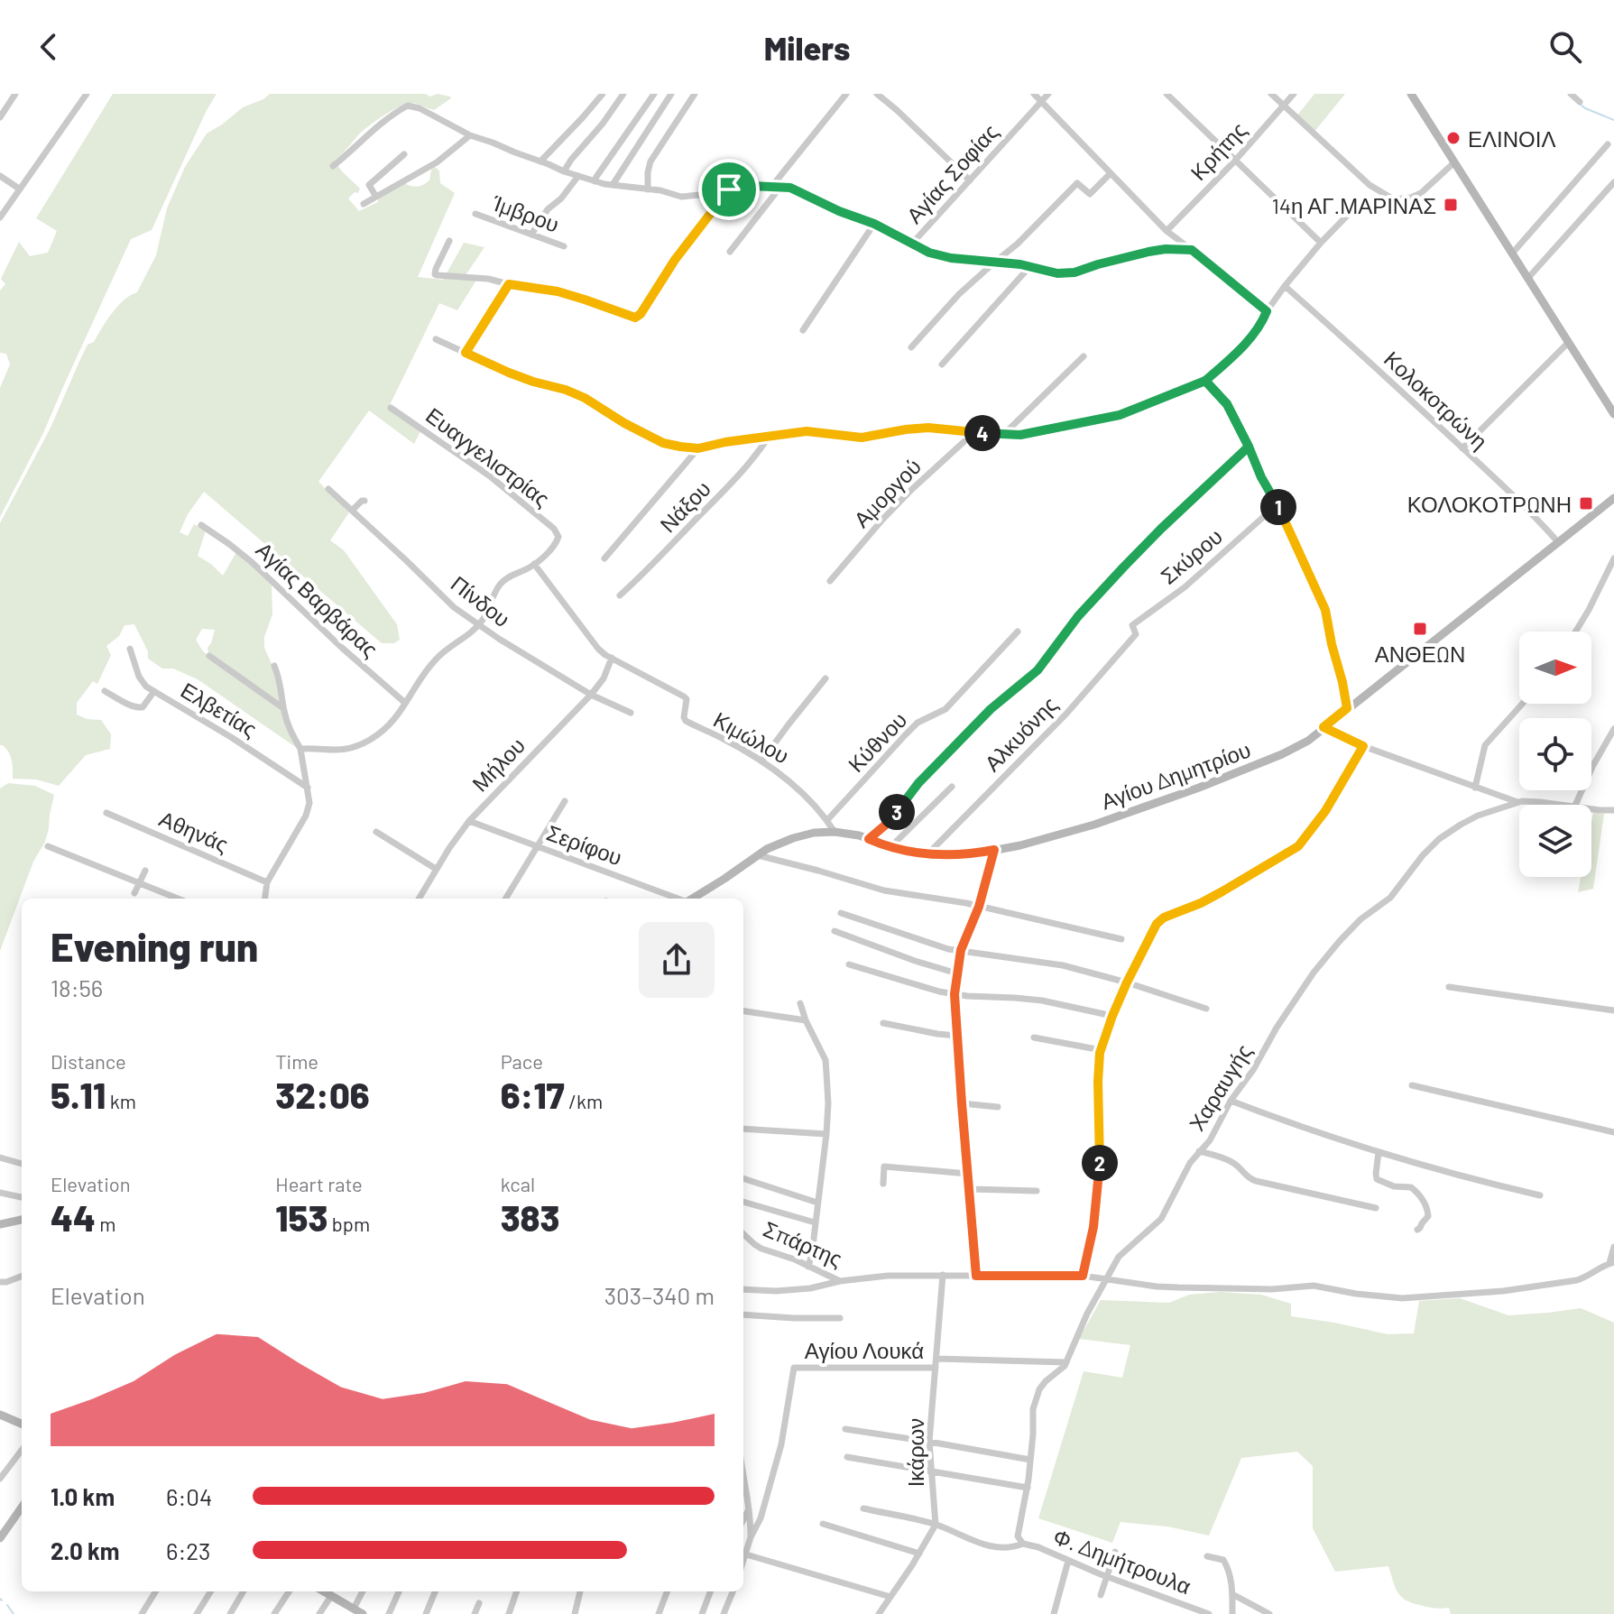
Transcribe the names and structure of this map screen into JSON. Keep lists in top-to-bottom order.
{
  "streets": {
    "street": [
      "Κρήτης",
      "Αγίας Σοφίας",
      "Ίμβρου",
      "Κολοκοτρώνη",
      "Ευαγγελιστρίας",
      "Αμοργού",
      "Νάξου",
      "Σκύρου",
      "Αγίας Βαρβάρας",
      "Πίνδου",
      "Ελβετίας",
      "Αλκυόνης",
      "Κιμώλου",
      "Κύθνου",
      "Μήλου",
      "Αγίου Δημητρίου",
      "Αθηνάς",
      "Σερίφου",
      "Χαραυγής",
      "Σπάρτης",
      "Αγίου Λουκά",
      "Ικάρων",
      "Φ. Δημήτρουλα"
    ]
  },
  "crossings": [
    ["Κολοκοτρώνη", "Αγίου Δημητρίου"],
    ["Ευαγγελιστρίας", "Αγίας Βαρβάρας"],
    ["Ευαγγελιστρίας", "Πίνδου"],
    ["Ευαγγελιστρίας", "Κιμώλου"],
    ["Σκύρου", "Αλκυόνης"],
    ["Πίνδου", "Μήλου"],
    ["Αλκυόνης", "Αγίου Δημητρίου"],
    ["Κιμώλου", "Κύθνου"],
    ["Κιμώλου", "Μήλου"],
    ["Κιμώλου", "Αγίου Δημητρίου"],
    ["Μήλου", "Σερίφου"],
    ["Χαραυγής", "Σπάρτης"],
    ["Χαραυγής", "Φ. Δημήτρουλα"],
    ["Σπάρτης", "Ικάρων"],
    ["Αγίου Λουκά", "Ικάρων"]
  ],
  "places": {
    "other": ["ΕΛΙΝΟΙΛ"],
    "transit": ["14η ΑΓ.ΜΑΡΙΝΑΣ", "ΚΟΛΟΚΟΤΡΩΝΗ", "ΑΝΘΕΩΝ"]
  },
  "north": "right",
  "page": {
    "header": "Milers",
    "pins": [
      "4",
      "1",
      "3",
      "2"
    ],
    "heading": ["Evening run", "18:56"],
    "stats": [
      ["Distance", "5.11 km"],
      ["Time", "32:06"],
      ["Pace", "6:17 /km"],
      ["Elevation", "44 m"],
      ["Heart rate", "153 bpm"],
      ["kcal", "383"]
    ],
    "chart": ["Elevation", "303–340 m"],
    "list": [
      {
        "name": "1.0 km",
        "note": "6:04"
      },
      {
        "name": "2.0 km",
        "note": "6:23"
      }
    ]
  }
}
